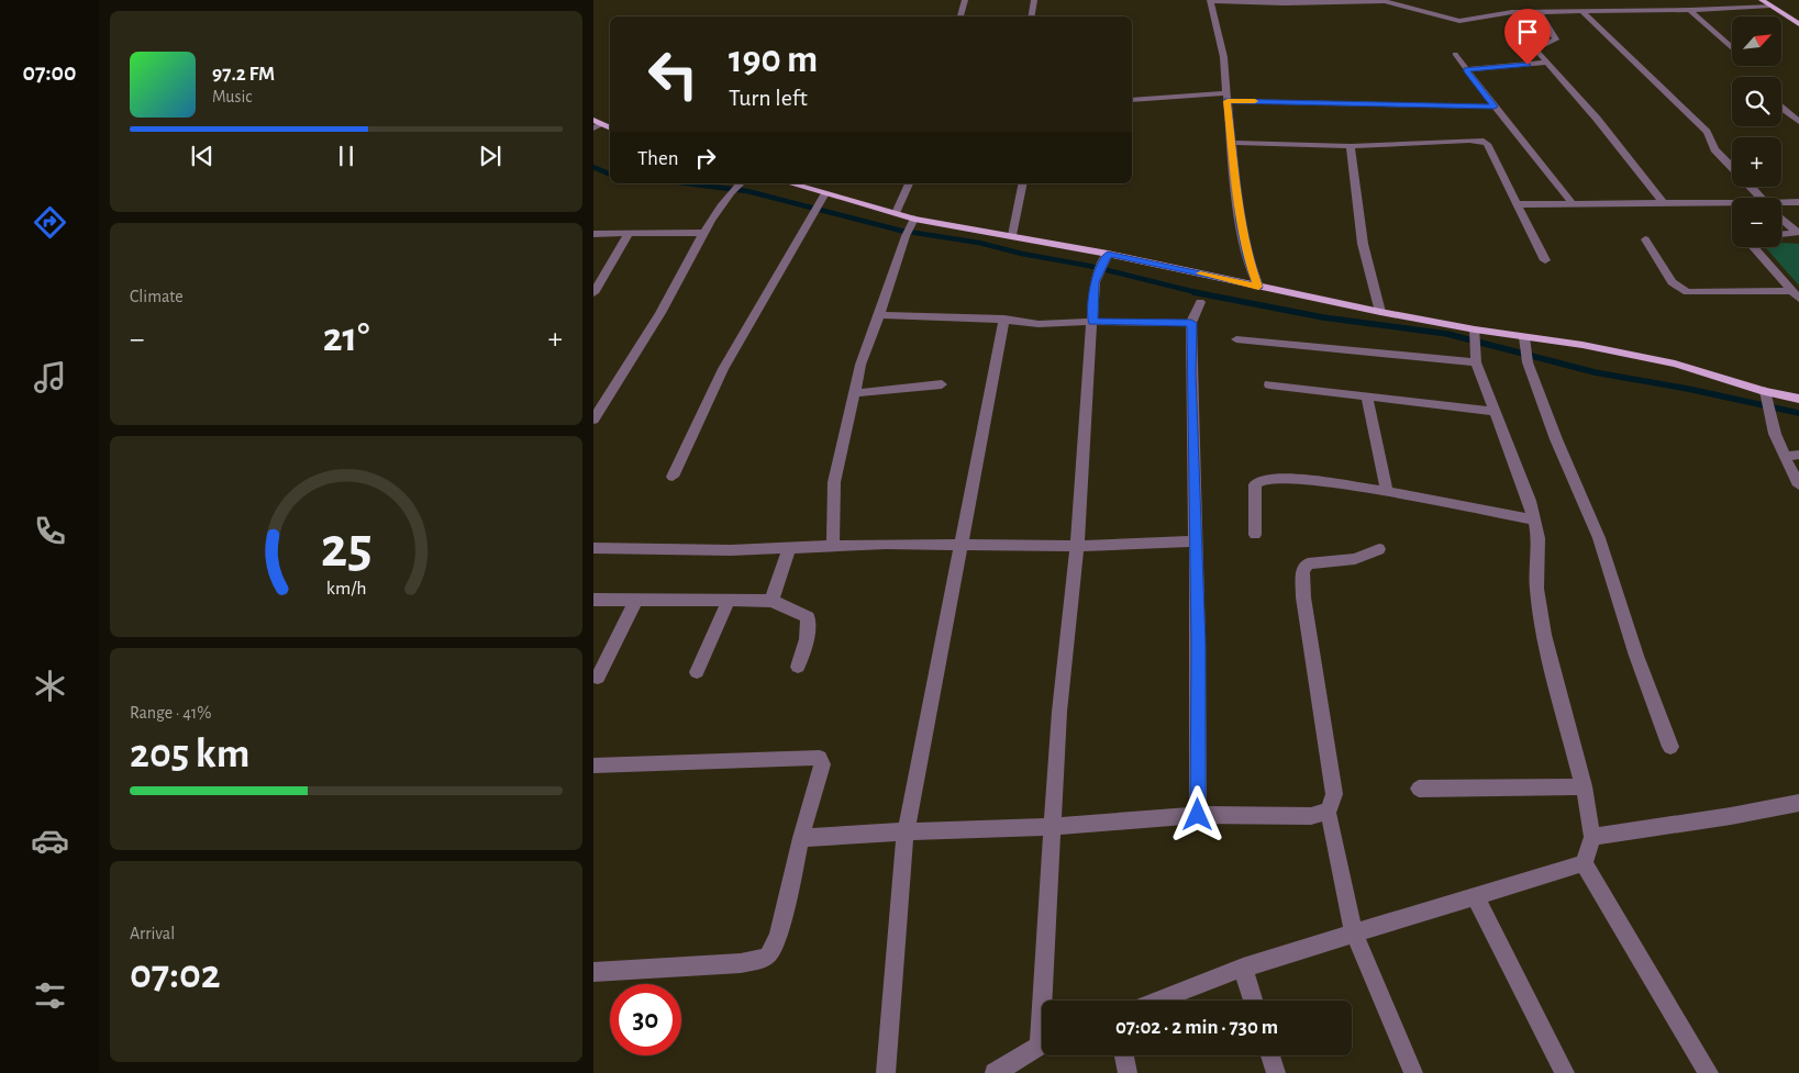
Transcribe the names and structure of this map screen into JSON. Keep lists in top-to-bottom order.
{
  "north": "top right",
  "page": {
    "tabs": "07:00",
    "map_buttons": ["+", "−"],
    "turn": ["190 m", "Turn left"],
    "song": ["97.2 FM", "Music"],
    "then": "Then",
    "tile": [
      "Climate",
      ["Range · 41%", "205 km"],
      ["Arrival", "07:02"]
    ],
    "heat": ["−", "21°", "+"],
    "limit": "30",
    "trip": "07:02 · 2 min · 730 m",
    "gauge": ["25", "km/h"]
  }
}
